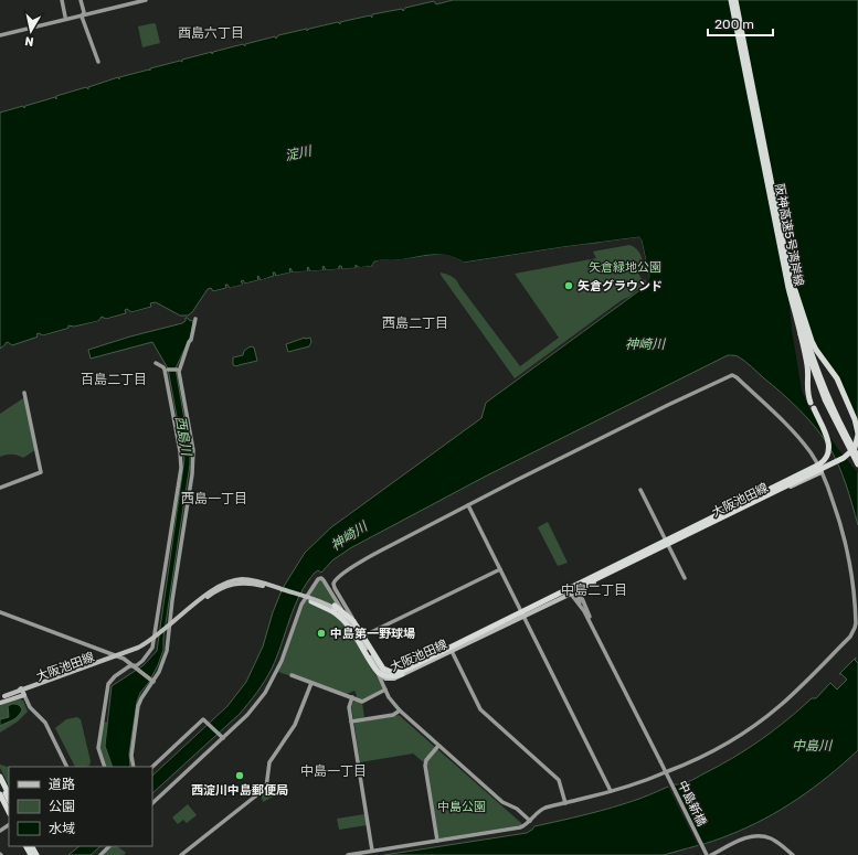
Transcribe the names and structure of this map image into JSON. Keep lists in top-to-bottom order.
{
  "streets": {
    "highway": ["阪神高速5号湾岸線"],
    "main road": ["大阪池田線"],
    "street": ["中島新橋"]
  },
  "districts": [
    "酉島六丁目",
    "西島二丁目",
    "百島二丁目",
    "西島一丁目",
    "中島二丁目",
    "中島一丁目"
  ],
  "water": [
    "淀川",
    "神崎川",
    "西島川",
    "中島川"
  ],
  "parks": ["矢倉緑地公園", "中島公園"],
  "places": ["矢倉グラウンド", "中島第一野球場", "西淀川中島郵便局"],
  "legend": ["道路", "公園", "水域"],
  "scale_bar": "200 m",
  "north": "bottom"
}
